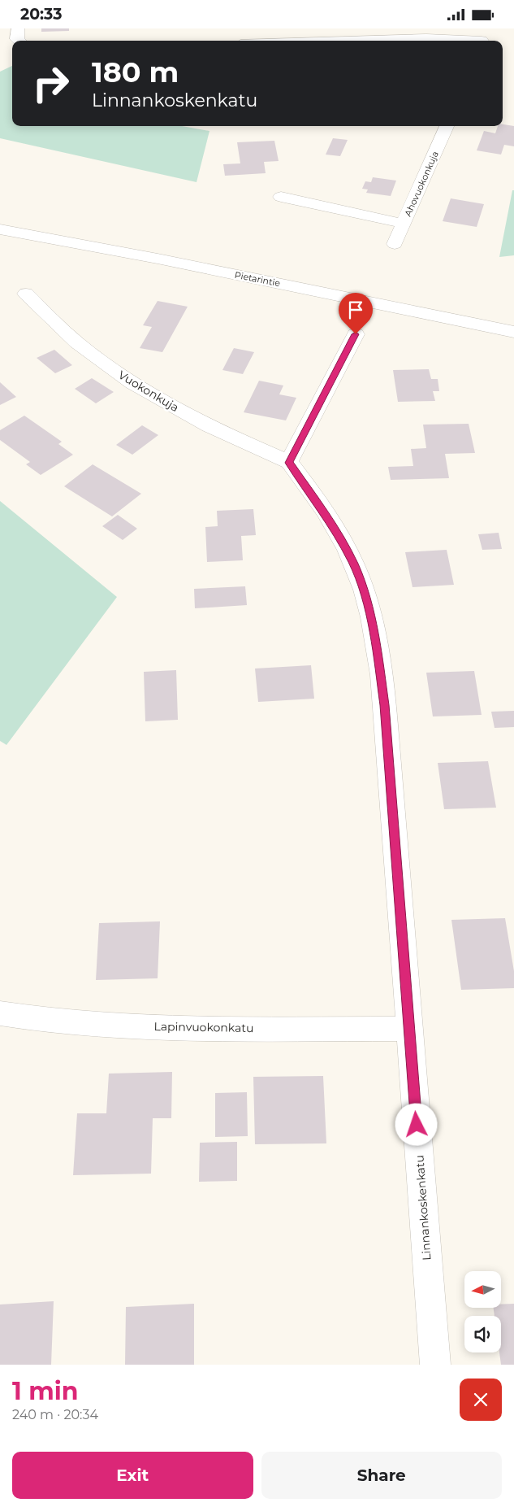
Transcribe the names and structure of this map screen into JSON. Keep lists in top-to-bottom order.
{
  "streets": {
    "street": [
      "Ahovuokonkuja",
      "Pietarintie",
      "Vuokonkuja",
      "Lapinvuokonkatu",
      "Linnankoskenkatu"
    ]
  },
  "crossings": [
    ["Vuokonkuja", "Linnankoskenkatu"],
    ["Lapinvuokonkatu", "Linnankoskenkatu"]
  ],
  "north": "left",
  "page": {
    "status": "20:33",
    "turn": ["180 m", "Linnankoskenkatu"],
    "heading": ["1 min", "240 m · 20:34"],
    "buttons": ["Exit", "Share"]
  }
}
